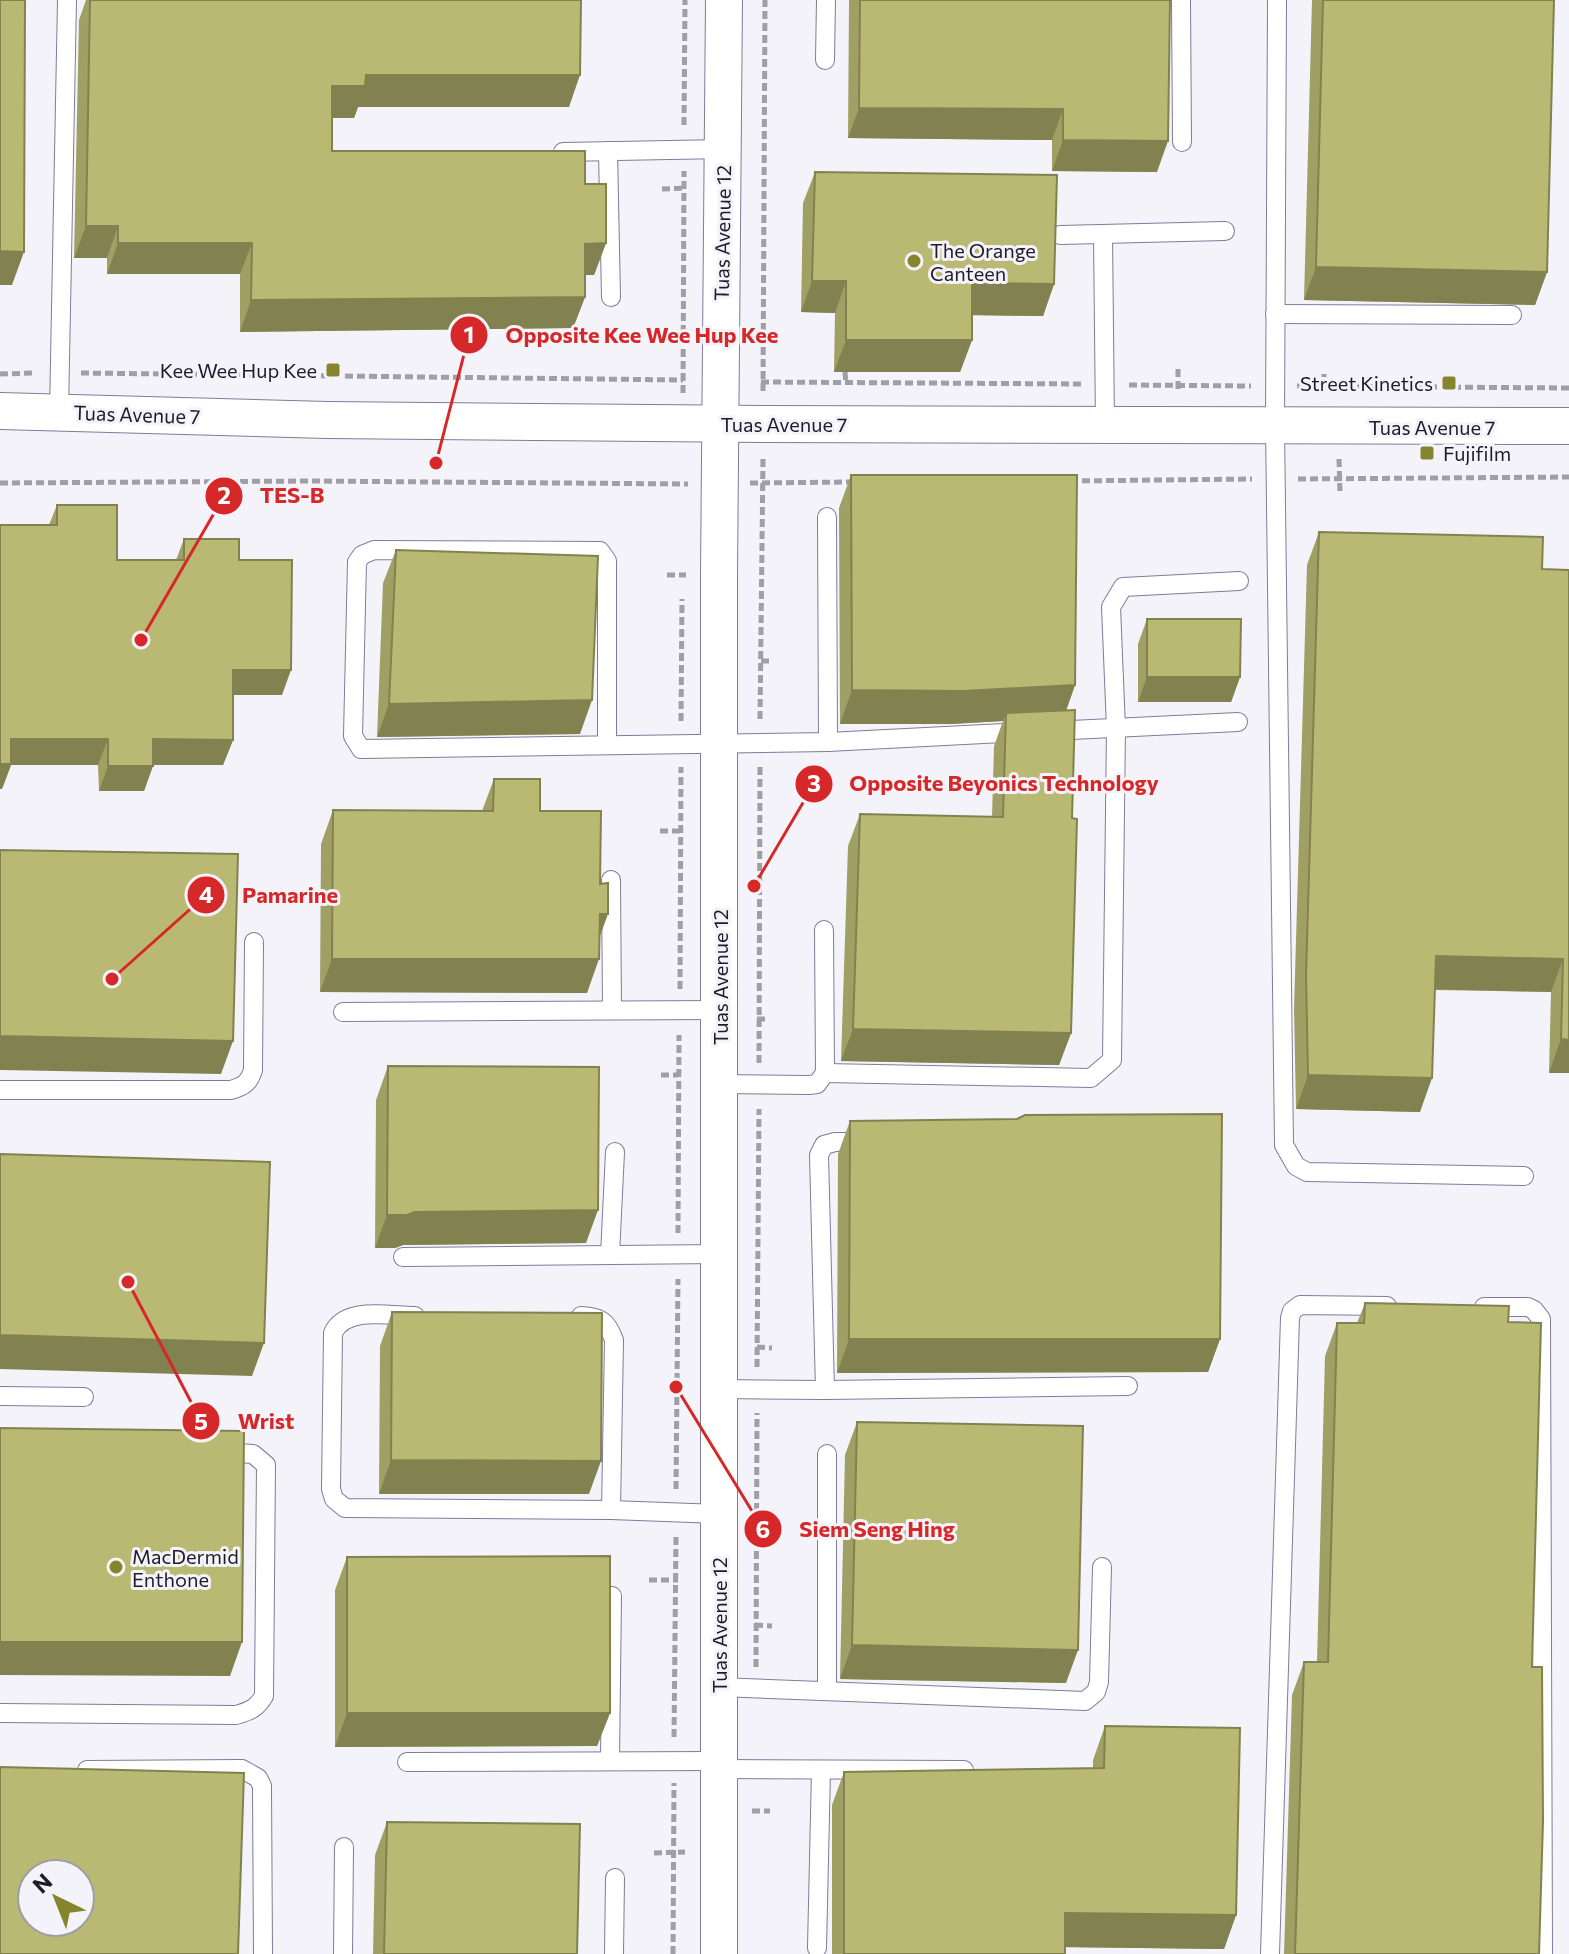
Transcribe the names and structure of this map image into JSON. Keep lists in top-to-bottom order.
{
  "streets": {
    "street": ["Tuas Avenue 12", "Tuas Avenue 7"]
  },
  "crossings": [
    ["Tuas Avenue 12", "Tuas Avenue 7"]
  ],
  "places": {
    "other": [
      "The Orange Canteen",
      "Opposite Kee Wee Hup Kee",
      "TES-B",
      "Opposite Beyonics Technology",
      "Pamarine",
      "Wrist",
      "Siem Seng Hing",
      "MacDermid Enthone"
    ],
    "transit": ["Kee Wee Hup Kee", "Street Kinetics", "Fujifilm"]
  },
  "north": "top left"
}
